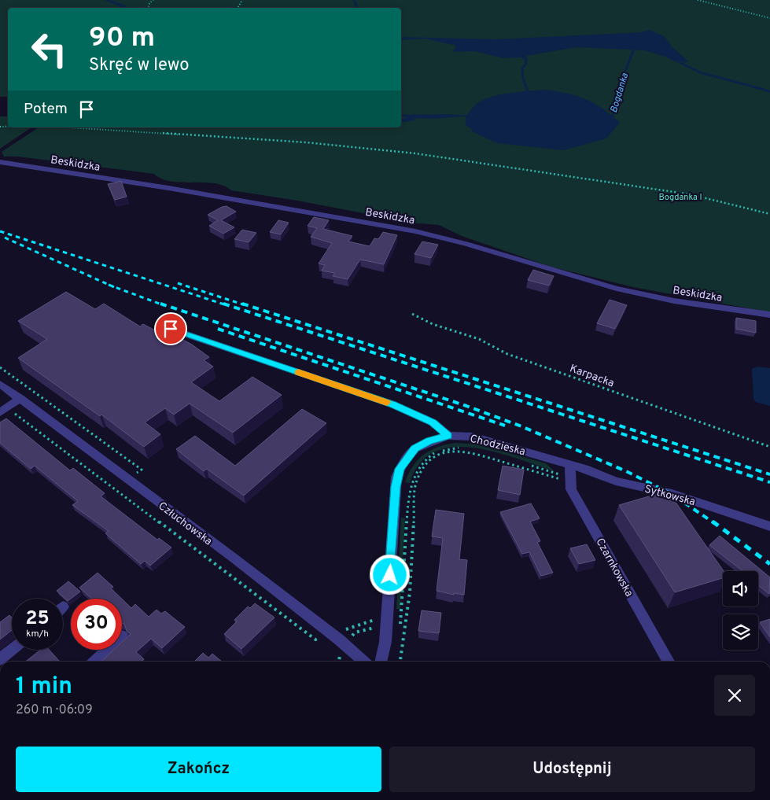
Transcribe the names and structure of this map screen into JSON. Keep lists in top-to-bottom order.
{
  "streets": {
    "street": [
      "Beskidzka",
      "Chodzieska",
      "Sytkowska",
      "Człuchowska",
      "Czarnkowska"
    ],
    "path": ["Karpacka"]
  },
  "crossings": [
    ["Chodzieska", "Sytkowska"],
    ["Chodzieska", "Czarnkowska"],
    ["Sytkowska", "Czarnkowska"]
  ],
  "water": ["Bogdanka"],
  "parks": ["Bogdanka I"],
  "page": {
    "turn": ["90 m", "Skręć w lewo"],
    "then": "Potem",
    "speed": "25 km/h",
    "limit": "30",
    "heading": ["1 min", "260 m · 06:09"],
    "buttons": ["Zakończ", "Udostępnij"]
  }
}
